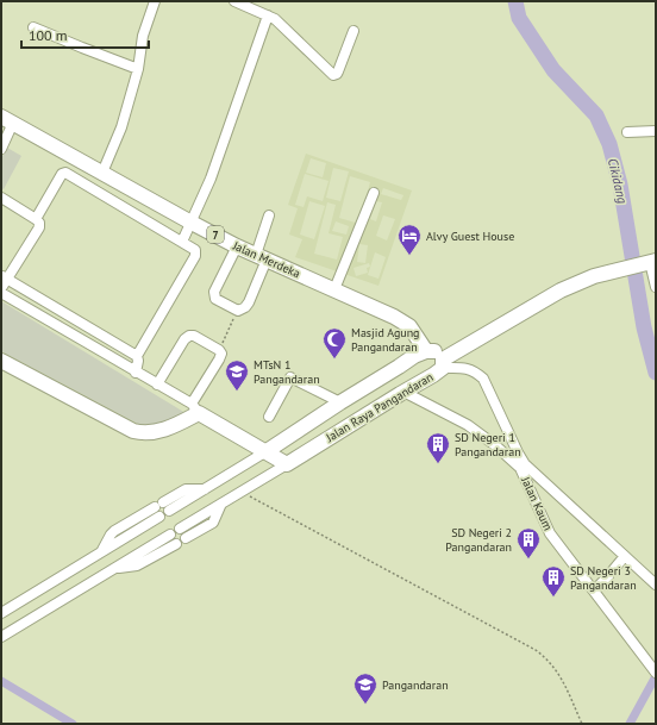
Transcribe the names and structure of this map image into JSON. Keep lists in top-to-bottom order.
{
  "streets": {
    "highway": ["7", "Jalan Merdeka", "Jalan Raya Pangandaran"],
    "street": ["Jalan Kaum"]
  },
  "crossings": [
    ["7", "Jalan Merdeka"],
    ["7", "Jalan Raya Pangandaran"],
    ["7", "Jalan Kaum"],
    ["Jalan Merdeka", "Jalan Raya Pangandaran"],
    ["Jalan Raya Pangandaran", "Jalan Kaum"]
  ],
  "water": ["Cikidang"],
  "places": {
    "hotel": ["Alvy Guest House"],
    "mosque": ["Masjid Agung Pangandaran"],
    "school or university": ["MTsN 1 Pangandaran", "Pangandaran"],
    "building": ["SD Negeri 1 Pangandaran", "SD Negeri 2 Pangandaran", "SD Negeri 3 Pangandaran"]
  },
  "scale_bar": "100 m"
}
